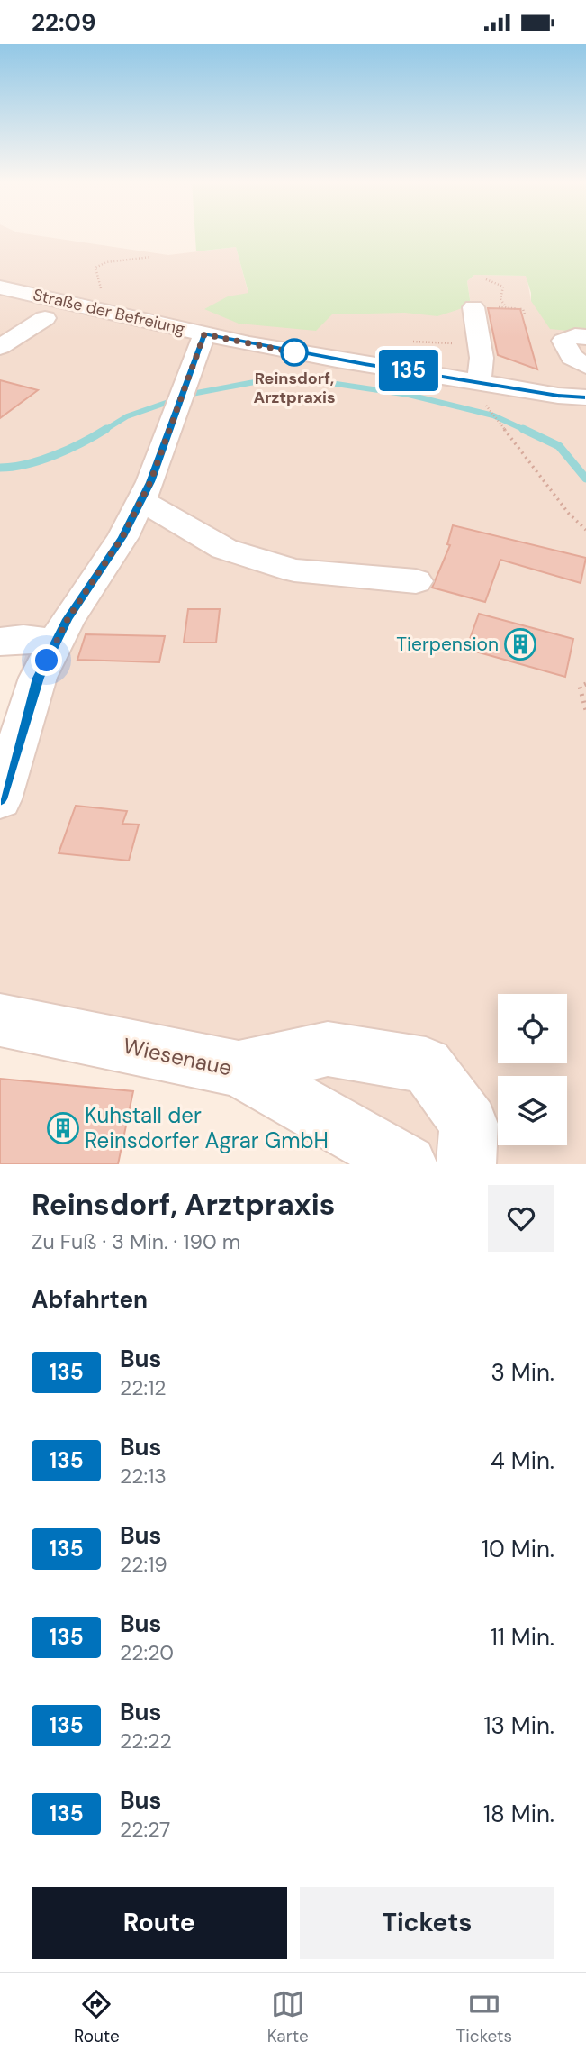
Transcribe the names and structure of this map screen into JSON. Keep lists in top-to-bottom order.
{
  "streets": {
    "street": ["Straße der Befreiung", "Wiesenaue"]
  },
  "places": {
    "other": ["Reinsdorf, Arztpraxis"],
    "building": ["Tierpension", "Kuhstall der Reinsdorfer Agrar GmbH"]
  },
  "lines": ["bus line 135"],
  "page": {
    "status": "22:09",
    "on_map": "135",
    "heading": [
      ["Reinsdorf, Arztpraxis", "Zu Fuß · 3 Min. · 190 m"],
      "Abfahrten"
    ],
    "list": [
      {
        "mark": "135",
        "name": "Bus",
        "note": "22:12",
        "value": "3 Min."
      },
      {
        "mark": "135",
        "name": "Bus",
        "note": "22:13",
        "value": "4 Min."
      },
      {
        "mark": "135",
        "name": "Bus",
        "note": "22:19",
        "value": "10 Min."
      },
      {
        "mark": "135",
        "name": "Bus",
        "note": "22:20",
        "value": "11 Min."
      },
      {
        "mark": "135",
        "name": "Bus",
        "note": "22:22",
        "value": "13 Min."
      },
      {
        "mark": "135",
        "name": "Bus",
        "note": "22:27",
        "value": "18 Min."
      }
    ],
    "buttons": ["Route", "Tickets"],
    "tabs": ["Route", "Karte", "Tickets"]
  }
}
